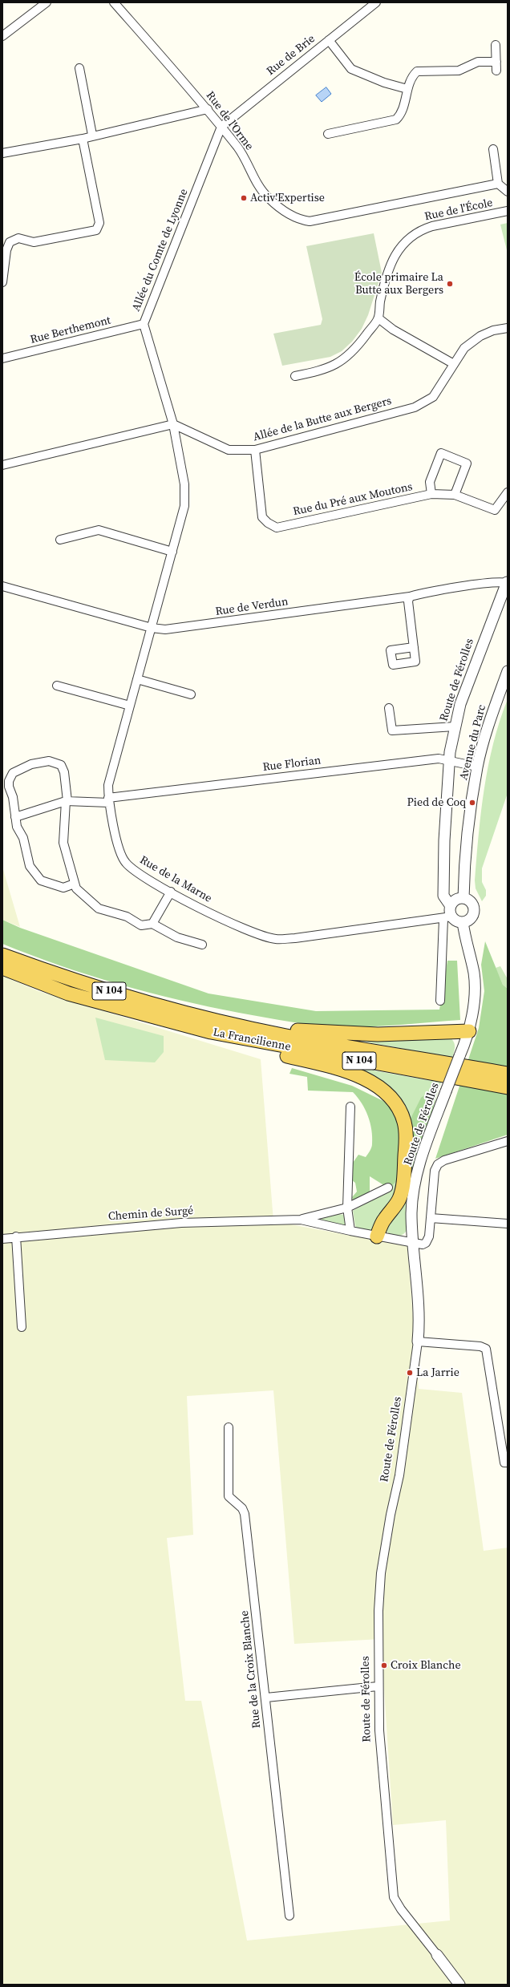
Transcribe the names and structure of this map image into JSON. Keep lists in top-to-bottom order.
{
  "streets": {
    "highway": ["N 104", "La Francilienne"],
    "street": [
      "Rue de Brie",
      "Rue de l'Orme",
      "Rue de l'École",
      "Allée du Comte de Lyonne",
      "Rue Berthemont",
      "Allée de la Butte aux Bergers",
      "Rue du Pré aux Moutons",
      "Rue de Verdun",
      "Route de Férolles",
      "Avenue du Parc",
      "Rue Florian",
      "Rue de la Marne",
      "Chemin de Surgé",
      "Rue de la Croix Blanche"
    ]
  },
  "crossings": [
    ["Rue de Brie", "Rue de l'Orme"],
    ["Rue de Brie", "Allée du Comte de Lyonne"],
    ["Rue de l'Orme", "Allée du Comte de Lyonne"],
    ["Allée du Comte de Lyonne", "Rue Berthemont"],
    ["Allée du Comte de Lyonne", "Allée de la Butte aux Bergers"],
    ["Allée du Comte de Lyonne", "Rue de Verdun"],
    ["Allée du Comte de Lyonne", "Rue de la Marne"],
    ["Allée de la Butte aux Bergers", "Rue du Pré aux Moutons"],
    ["Rue de Verdun", "Route de Férolles"],
    ["Rue de Verdun", "Rue de la Marne"],
    ["Route de Férolles", "Avenue du Parc"],
    ["Route de Férolles", "Rue Florian"],
    ["Route de Férolles", "Rue de la Marne"],
    ["Route de Férolles", "Chemin de Surgé"],
    ["Avenue du Parc", "Rue Florian"],
    ["Avenue du Parc", "Rue de la Marne"],
    ["Rue Florian", "Rue de la Marne"]
  ],
  "places": [
    "Activ'Expertise",
    "École primaire La Butte aux Bergers",
    "Pied de Coq",
    "La Jarrie",
    "Croix Blanche"
  ]
}
